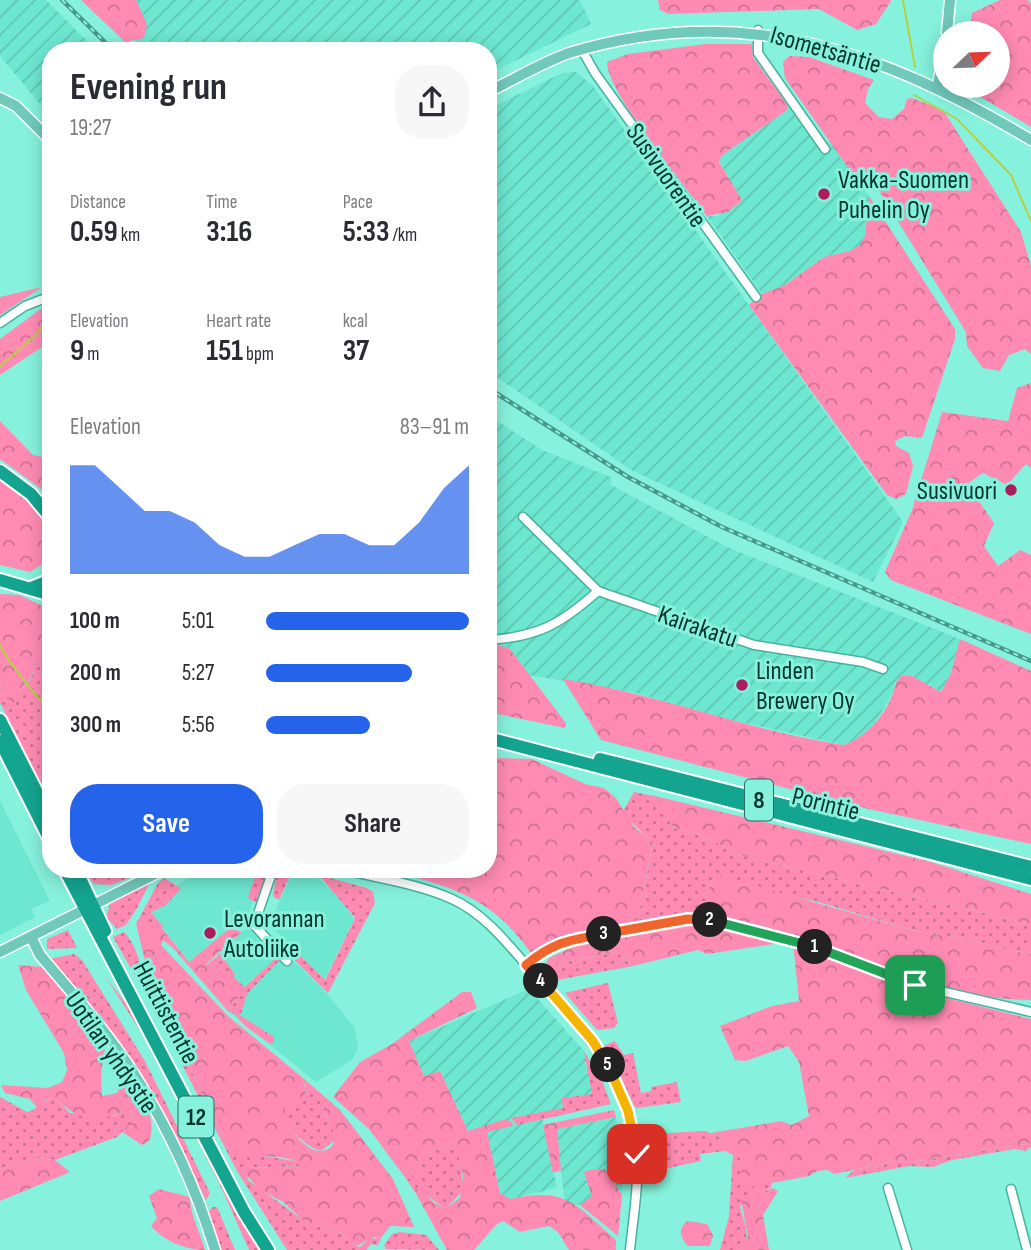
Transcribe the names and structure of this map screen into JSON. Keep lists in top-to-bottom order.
{
  "streets": {
    "highway": [
      "8",
      "Porintie",
      "Huittistentie",
      "12"
    ],
    "main road": ["Isometsäntie", "Uotilan yhdystie"],
    "street": ["Susivuorentie", "Kairakatu"]
  },
  "crossings": [
    ["Isometsäntie", "Susivuorentie"]
  ],
  "places": [
    "Vakka-Suomen Puhelin Oy",
    "Susivuori",
    "Linden Brewery Oy",
    "Levorannan Autoliike"
  ],
  "north": "top right",
  "page": {
    "heading": ["Evening run", "19:27"],
    "stats": [
      ["Distance", "0.59 km"],
      ["Time", "3:16"],
      ["Pace", "5:33 /km"],
      ["Elevation", "9 m"],
      ["Heart rate", "151 bpm"],
      ["kcal", "37"]
    ],
    "chart": ["Elevation", "83–91 m"],
    "list": [
      {
        "name": "100 m",
        "note": "5:01"
      },
      {
        "name": "200 m",
        "note": "5:27"
      },
      {
        "name": "300 m",
        "note": "5:56"
      }
    ],
    "buttons": ["Save", "Share"],
    "pins": [
      "2",
      "3",
      "1",
      "4",
      "5"
    ]
  }
}
